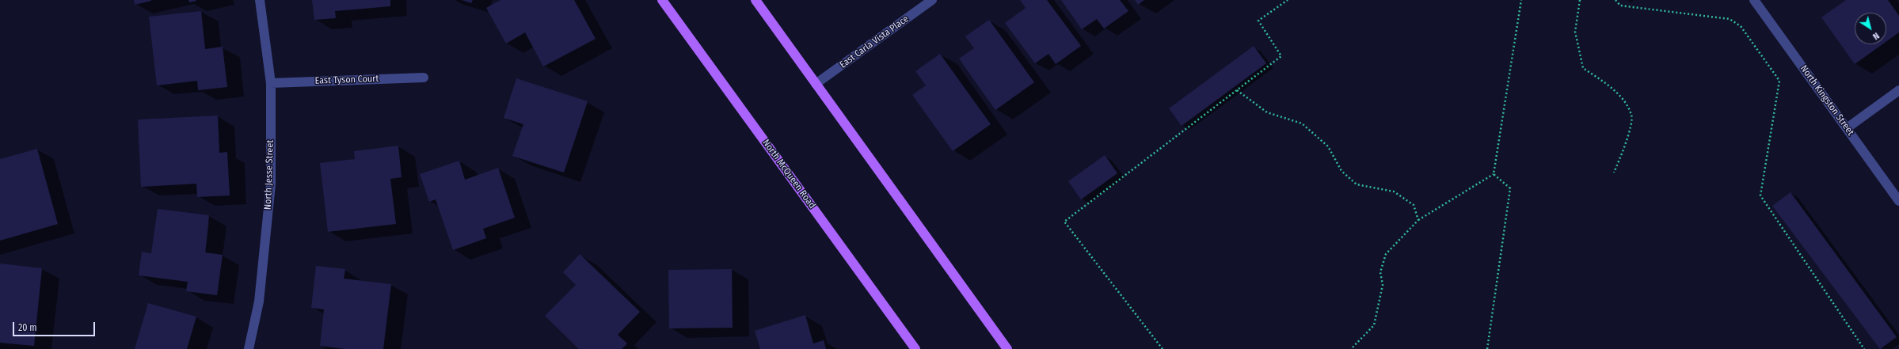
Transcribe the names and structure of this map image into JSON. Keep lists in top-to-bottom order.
{
  "streets": {
    "main road": ["North McQueen Road"],
    "street": [
      "East Carla Vista Place",
      "East Tyson Court",
      "North Kingston Street",
      "North Jesse Street"
    ]
  },
  "crossings": [
    ["East Tyson Court", "North Jesse Street"]
  ],
  "scale_bar": "20 m",
  "north": "bottom right"
}
